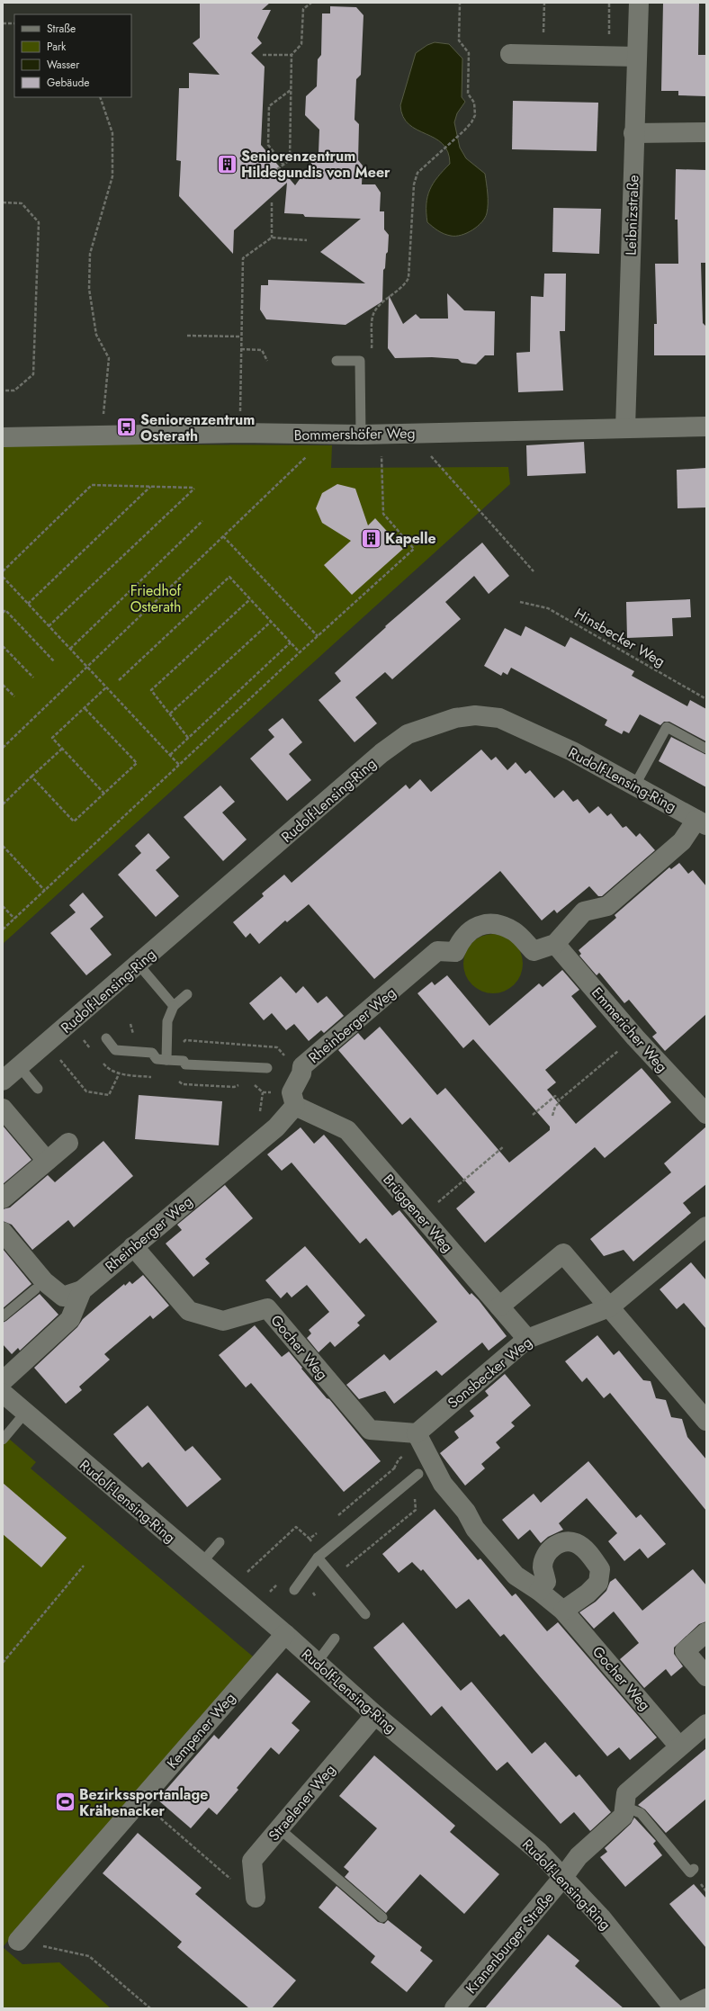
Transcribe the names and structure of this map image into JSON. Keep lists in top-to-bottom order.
{
  "streets": {
    "street": [
      "Leibnizstraße",
      "Bommershöfer Weg",
      "Rudolf-Lensing-Ring",
      "Rheinberger Weg",
      "Emmericher Weg",
      "Brüggener Weg",
      "Gocher Weg",
      "Sonsbecker Weg",
      "Kempener Weg",
      "Straelener Weg",
      "Kranenburger Straße"
    ],
    "path": ["Hinsbecker Weg"]
  },
  "crossings": [
    ["Leibnizstraße", "Bommershöfer Weg"],
    ["Rudolf-Lensing-Ring", "Rheinberger Weg"],
    ["Rudolf-Lensing-Ring", "Kempener Weg"],
    ["Rudolf-Lensing-Ring", "Straelener Weg"],
    ["Rudolf-Lensing-Ring", "Kranenburger Straße"],
    ["Rheinberger Weg", "Emmericher Weg"],
    ["Rheinberger Weg", "Brüggener Weg"],
    ["Rheinberger Weg", "Gocher Weg"],
    ["Brüggener Weg", "Sonsbecker Weg"],
    ["Gocher Weg", "Sonsbecker Weg"],
    ["Gocher Weg", "Kranenburger Straße"]
  ],
  "parks": ["Friedhof Osterath"],
  "places": {
    "building": ["Seniorenzentrum Hildegundis von Meer", "Kapelle"],
    "bus stop": ["Seniorenzentrum Osterath"],
    "sports": ["Bezirkssportanlage Krähenacker"]
  },
  "legend": [
    "Straße",
    "Park",
    "Wasser",
    "Gebäude"
  ]
}
